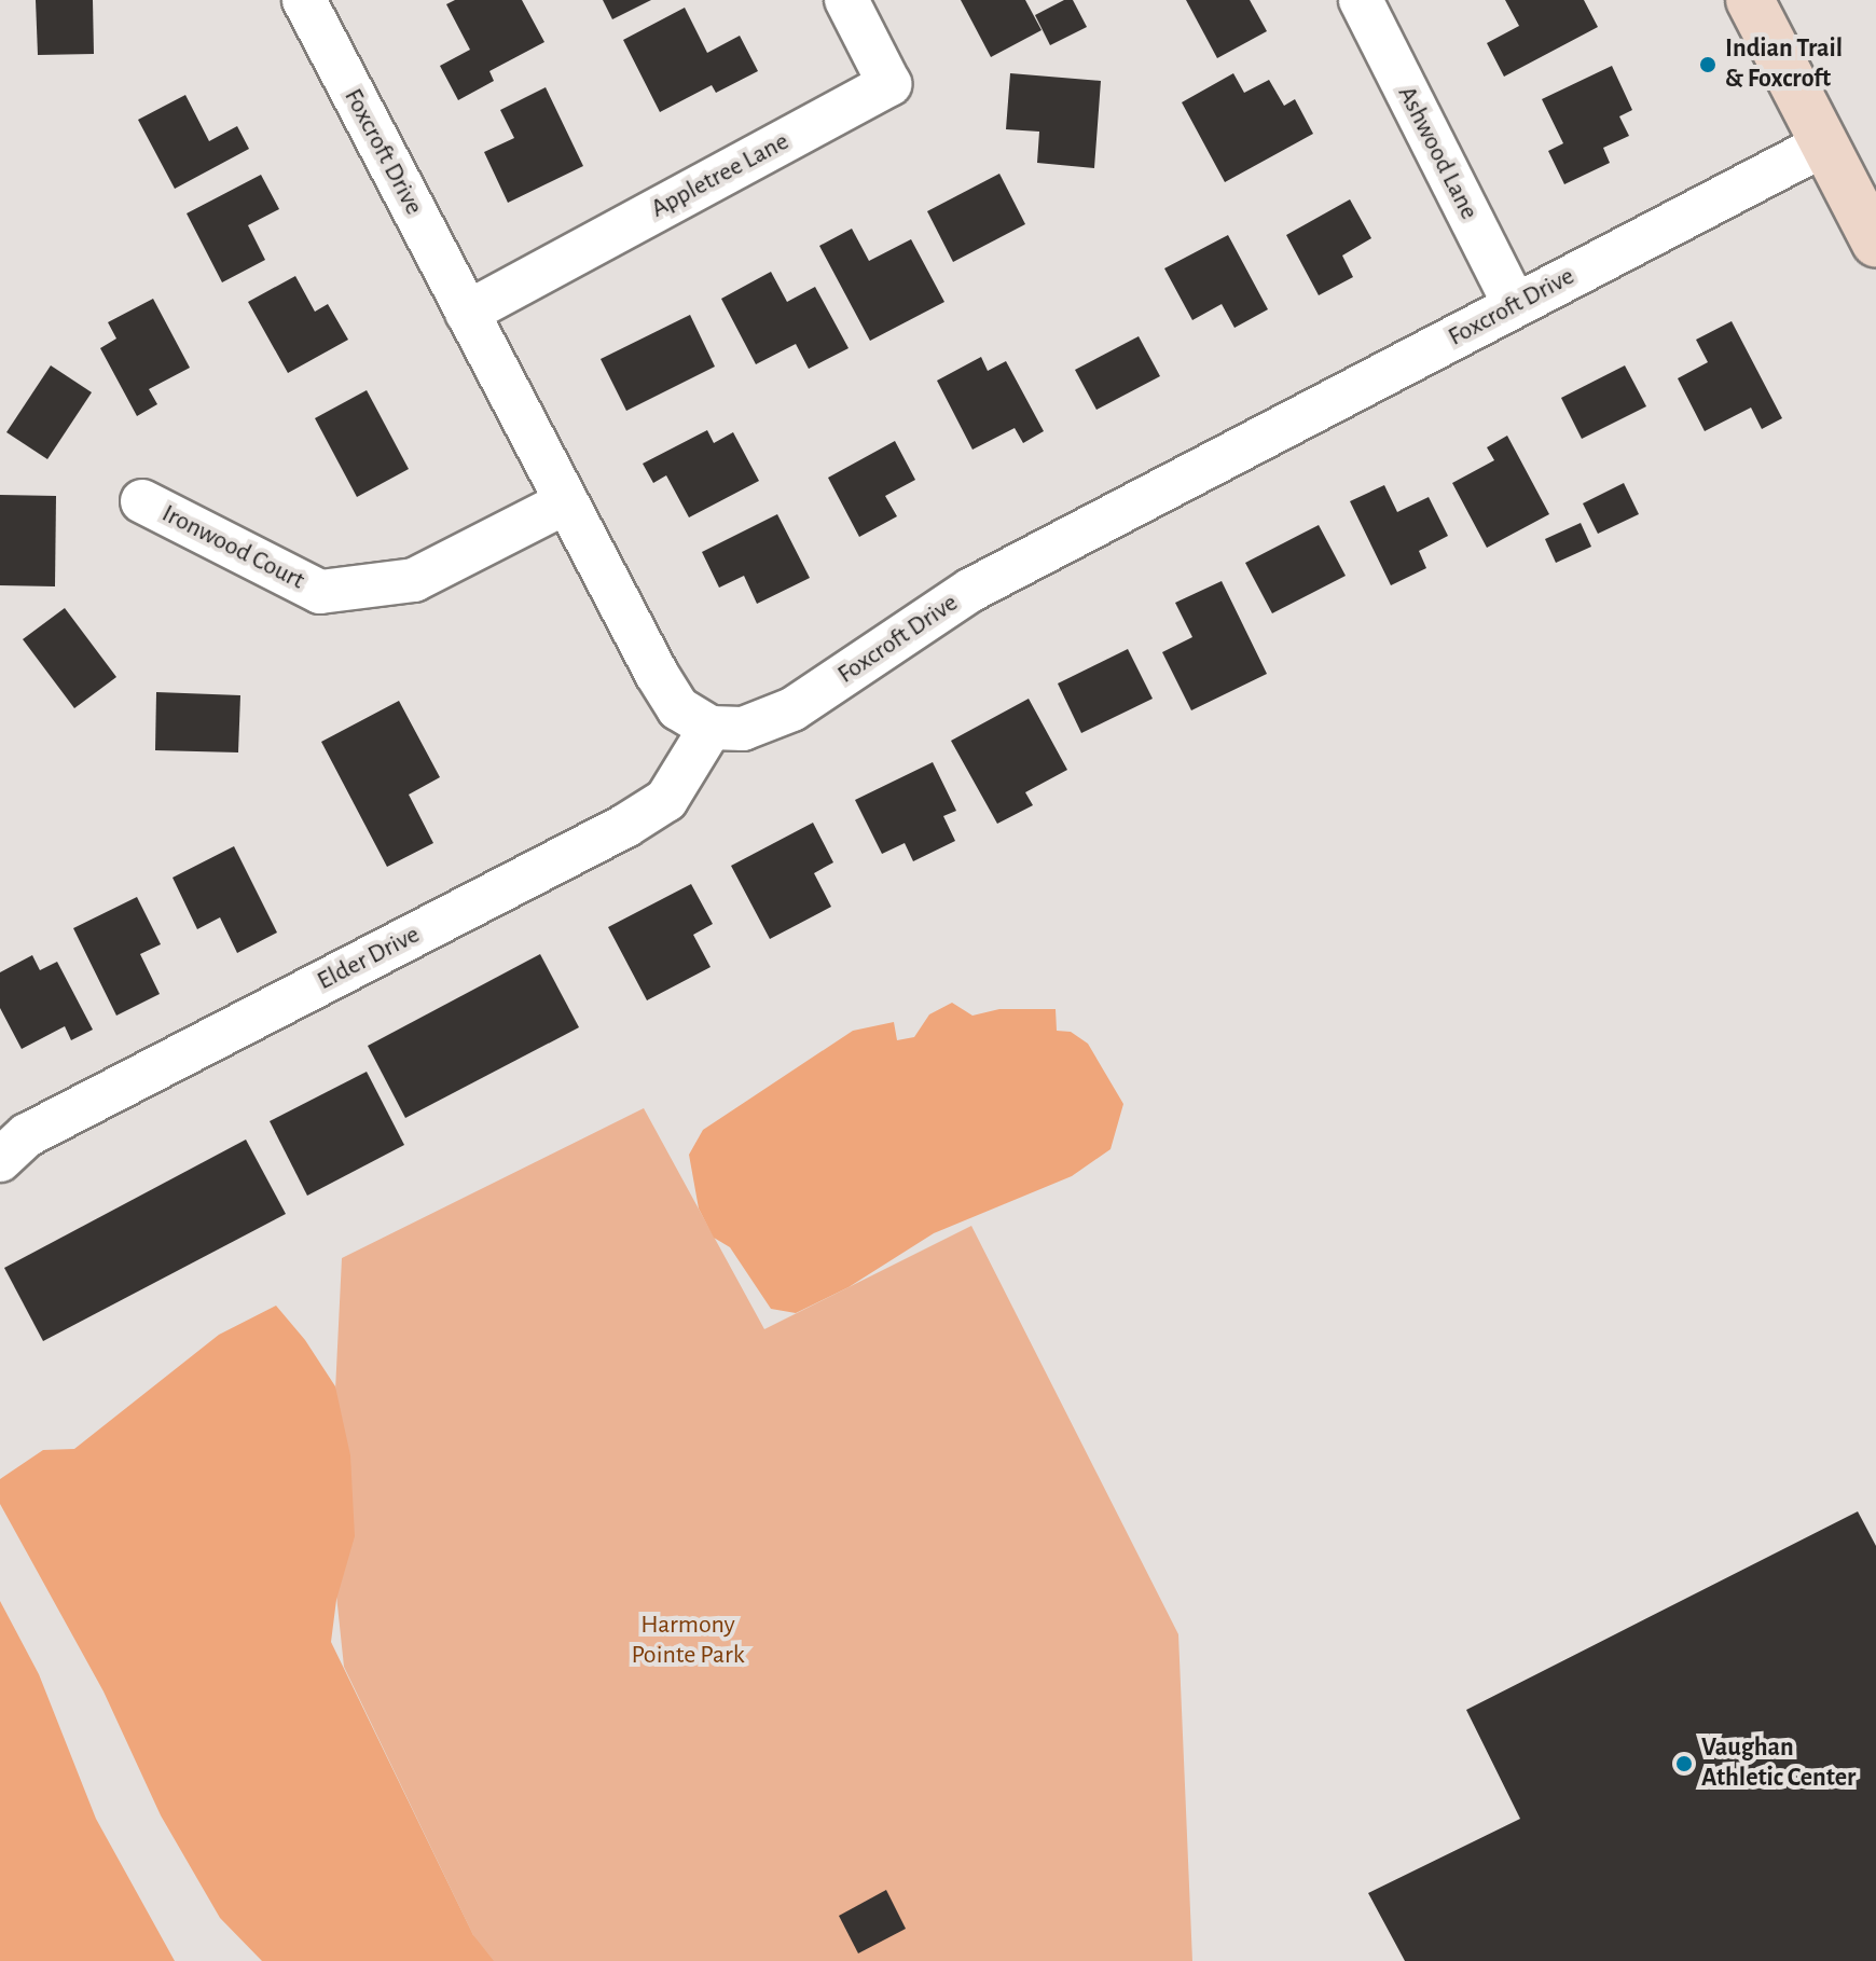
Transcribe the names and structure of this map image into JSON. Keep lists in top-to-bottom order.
{
  "streets": {
    "street": [
      "Foxcroft Drive",
      "Ashwood Lane",
      "Appletree Lane",
      "Ironwood Court",
      "Elder Drive"
    ]
  },
  "crossings": [
    ["Foxcroft Drive", "Ashwood Lane"],
    ["Foxcroft Drive", "Appletree Lane"],
    ["Foxcroft Drive", "Ironwood Court"],
    ["Foxcroft Drive", "Elder Drive"]
  ],
  "parks": ["Harmony Pointe Park"],
  "places": ["Indian Trail & Foxcroft", "Vaughan Athletic Center"]
}
